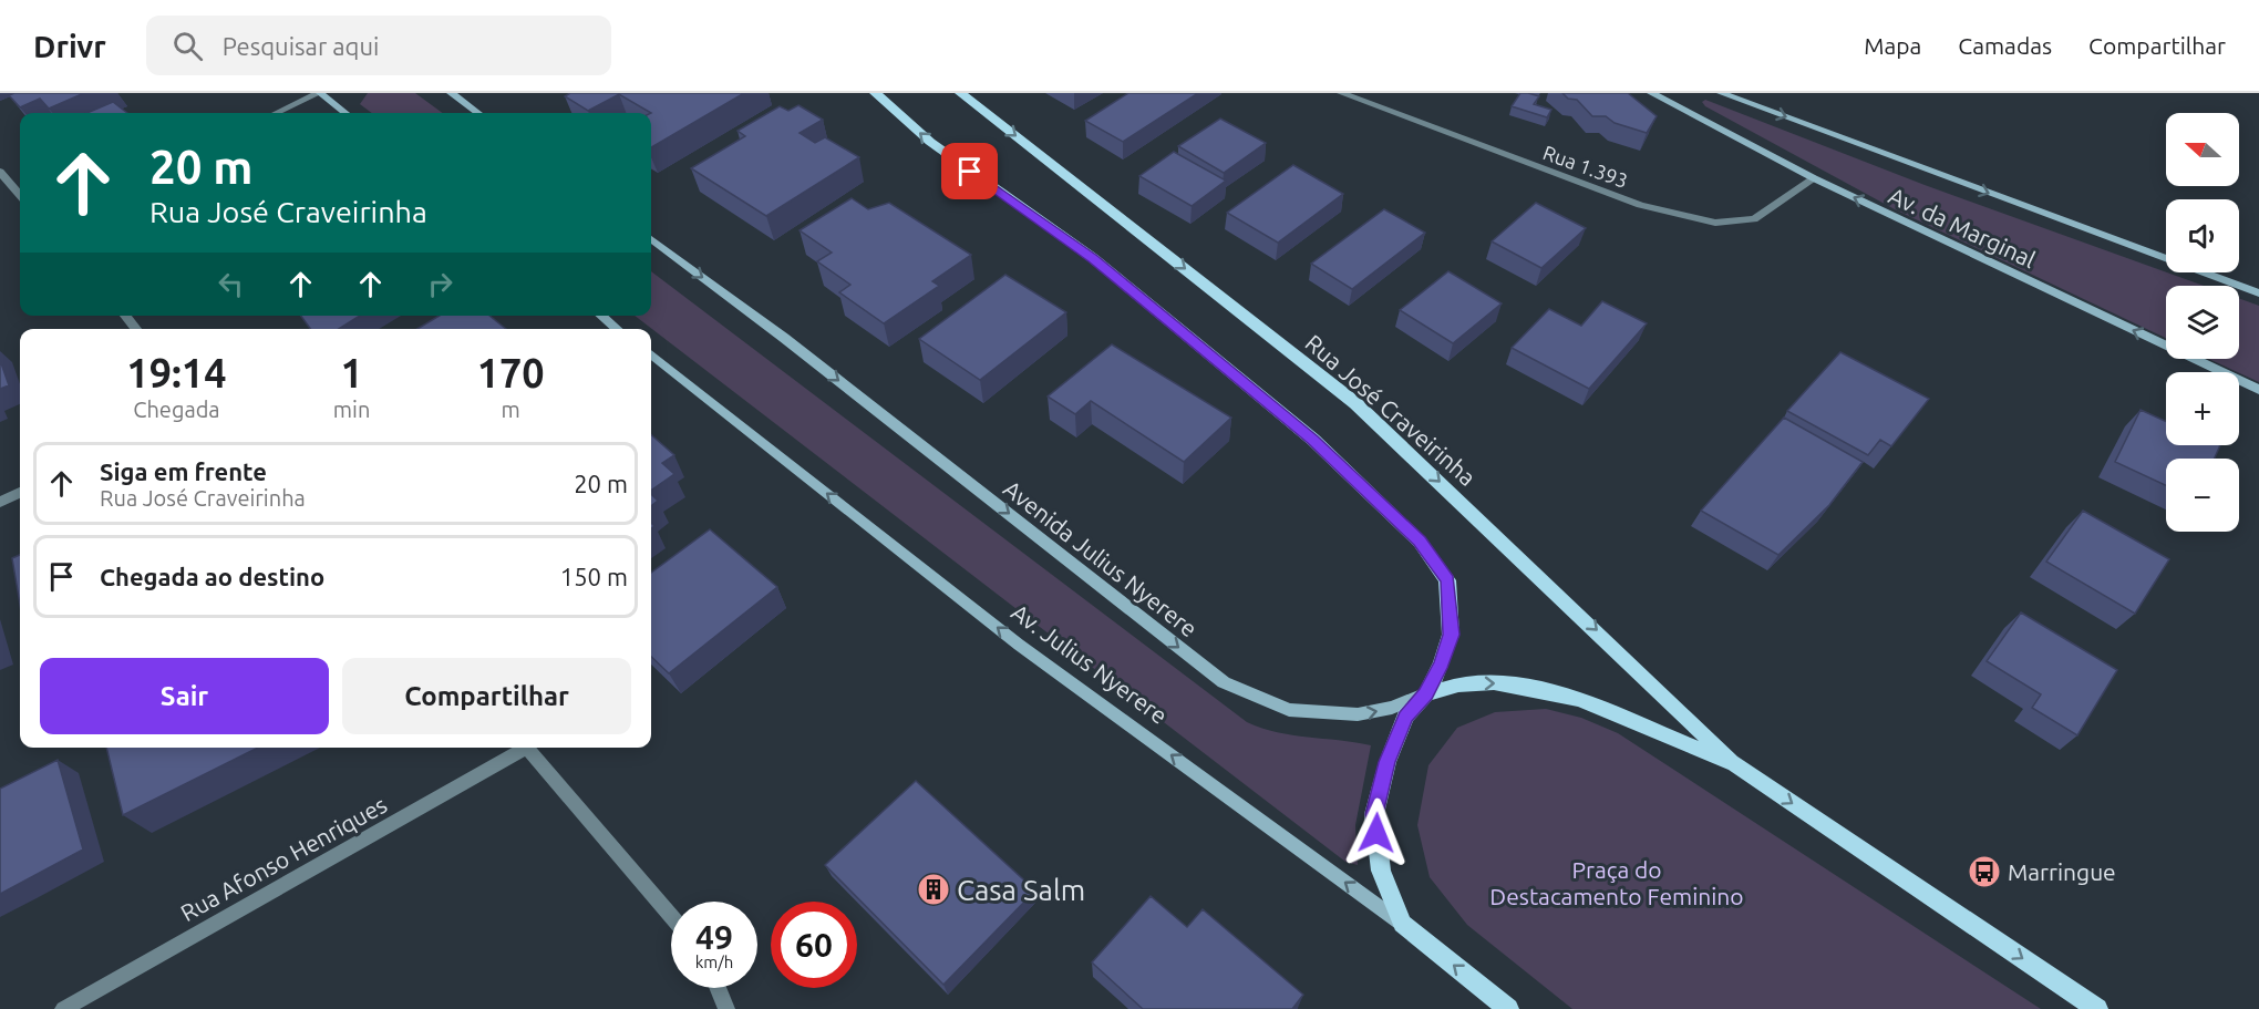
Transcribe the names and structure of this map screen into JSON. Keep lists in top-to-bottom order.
{
  "streets": {
    "main road": [
      "Av. da Marginal",
      "Rua José Craveirinha",
      "Avenida Julius Nyerere",
      "Av. Julius Nyerere"
    ],
    "street": ["Rua 1.393", "Rua Afonso Henriques"]
  },
  "crossings": [
    ["Rua 1.393", "Av. da Marginal"]
  ],
  "one_way": ["Avenida Julius Nyerere", "Av. Julius Nyerere"],
  "parks": ["Praça do Destacamento Feminino"],
  "places": {
    "bus stop": ["Marringue"],
    "building": ["Casa Salm"]
  },
  "north": "left",
  "page": {
    "header": "Drivr",
    "search": "Pesquisar aqui",
    "nav": ["Mapa", "Camadas", "Compartilhar"],
    "map_buttons": ["+", "−"],
    "turn": ["20 m", "Rua José Craveirinha"],
    "eta": [
      "19:14",
      "Chegada",
      "1",
      "min",
      "170",
      "m"
    ],
    "list": [
      {
        "name": "Siga em frente",
        "note": "Rua José Craveirinha",
        "value": "20 m"
      },
      {
        "name": "Chegada ao destino",
        "value": "150 m"
      }
    ],
    "buttons": ["Sair", "Compartilhar"],
    "speed": "49 km/h",
    "limit": "60"
  }
}
